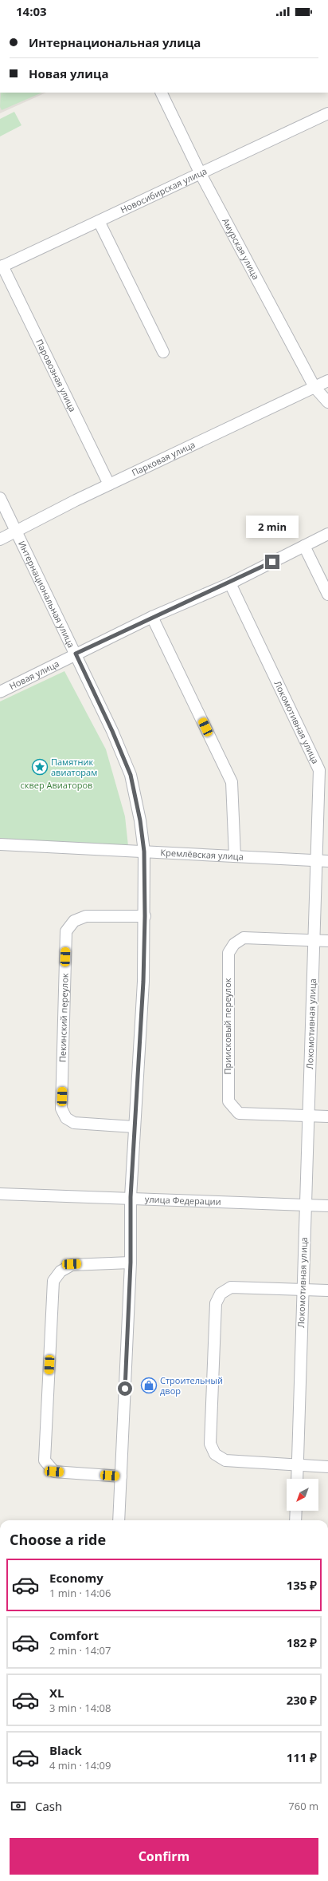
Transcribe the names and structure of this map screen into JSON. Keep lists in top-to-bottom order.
{
  "streets": {
    "street": [
      "Новосибирская улица",
      "Амурская улица",
      "Паровозная улица",
      "Парковая улица",
      "Интернациональная улица",
      "Новая улица",
      "Локомотивная улица",
      "Кремлёвская улица",
      "Пекинский переулок",
      "Приисковый переулок",
      "улица Федерации"
    ]
  },
  "crossings": [
    ["Новосибирская улица", "Амурская улица"],
    ["Новосибирская улица", "Паровозная улица"],
    ["Амурская улица", "Парковая улица"],
    ["Паровозная улица", "Парковая улица"],
    ["Парковая улица", "Интернациональная улица"],
    ["Интернациональная улица", "Новая улица"],
    ["Интернациональная улица", "Кремлёвская улица"],
    ["Интернациональная улица", "Пекинский переулок"],
    ["Интернациональная улица", "улица Федерации"],
    ["Новая улица", "Локомотивная улица"],
    ["Локомотивная улица", "Кремлёвская улица"],
    ["Локомотивная улица", "Приисковый переулок"],
    ["Локомотивная улица", "улица Федерации"]
  ],
  "parks": ["сквер Авиаторов"],
  "places": {
    "place": ["Памятник авиаторам"],
    "shop": ["Строительный двор"]
  },
  "north": "bottom left",
  "page": {
    "status": "14:03",
    "banner": ["Интернациональная улица", "Новая улица"],
    "bubble": "2 min",
    "heading": "Choose a ride",
    "list": [
      {
        "name": "Economy",
        "note": "1 min · 14:06",
        "value": "135 ₽"
      },
      {
        "name": "Comfort",
        "note": "2 min · 14:07",
        "value": "182 ₽"
      },
      {
        "name": "XL",
        "note": "3 min · 14:08",
        "value": "230 ₽"
      },
      {
        "name": "Black",
        "note": "4 min · 14:09",
        "value": "111 ₽"
      }
    ],
    "pay": ["Cash", "760 m"],
    "buttons": "Confirm"
  }
}
